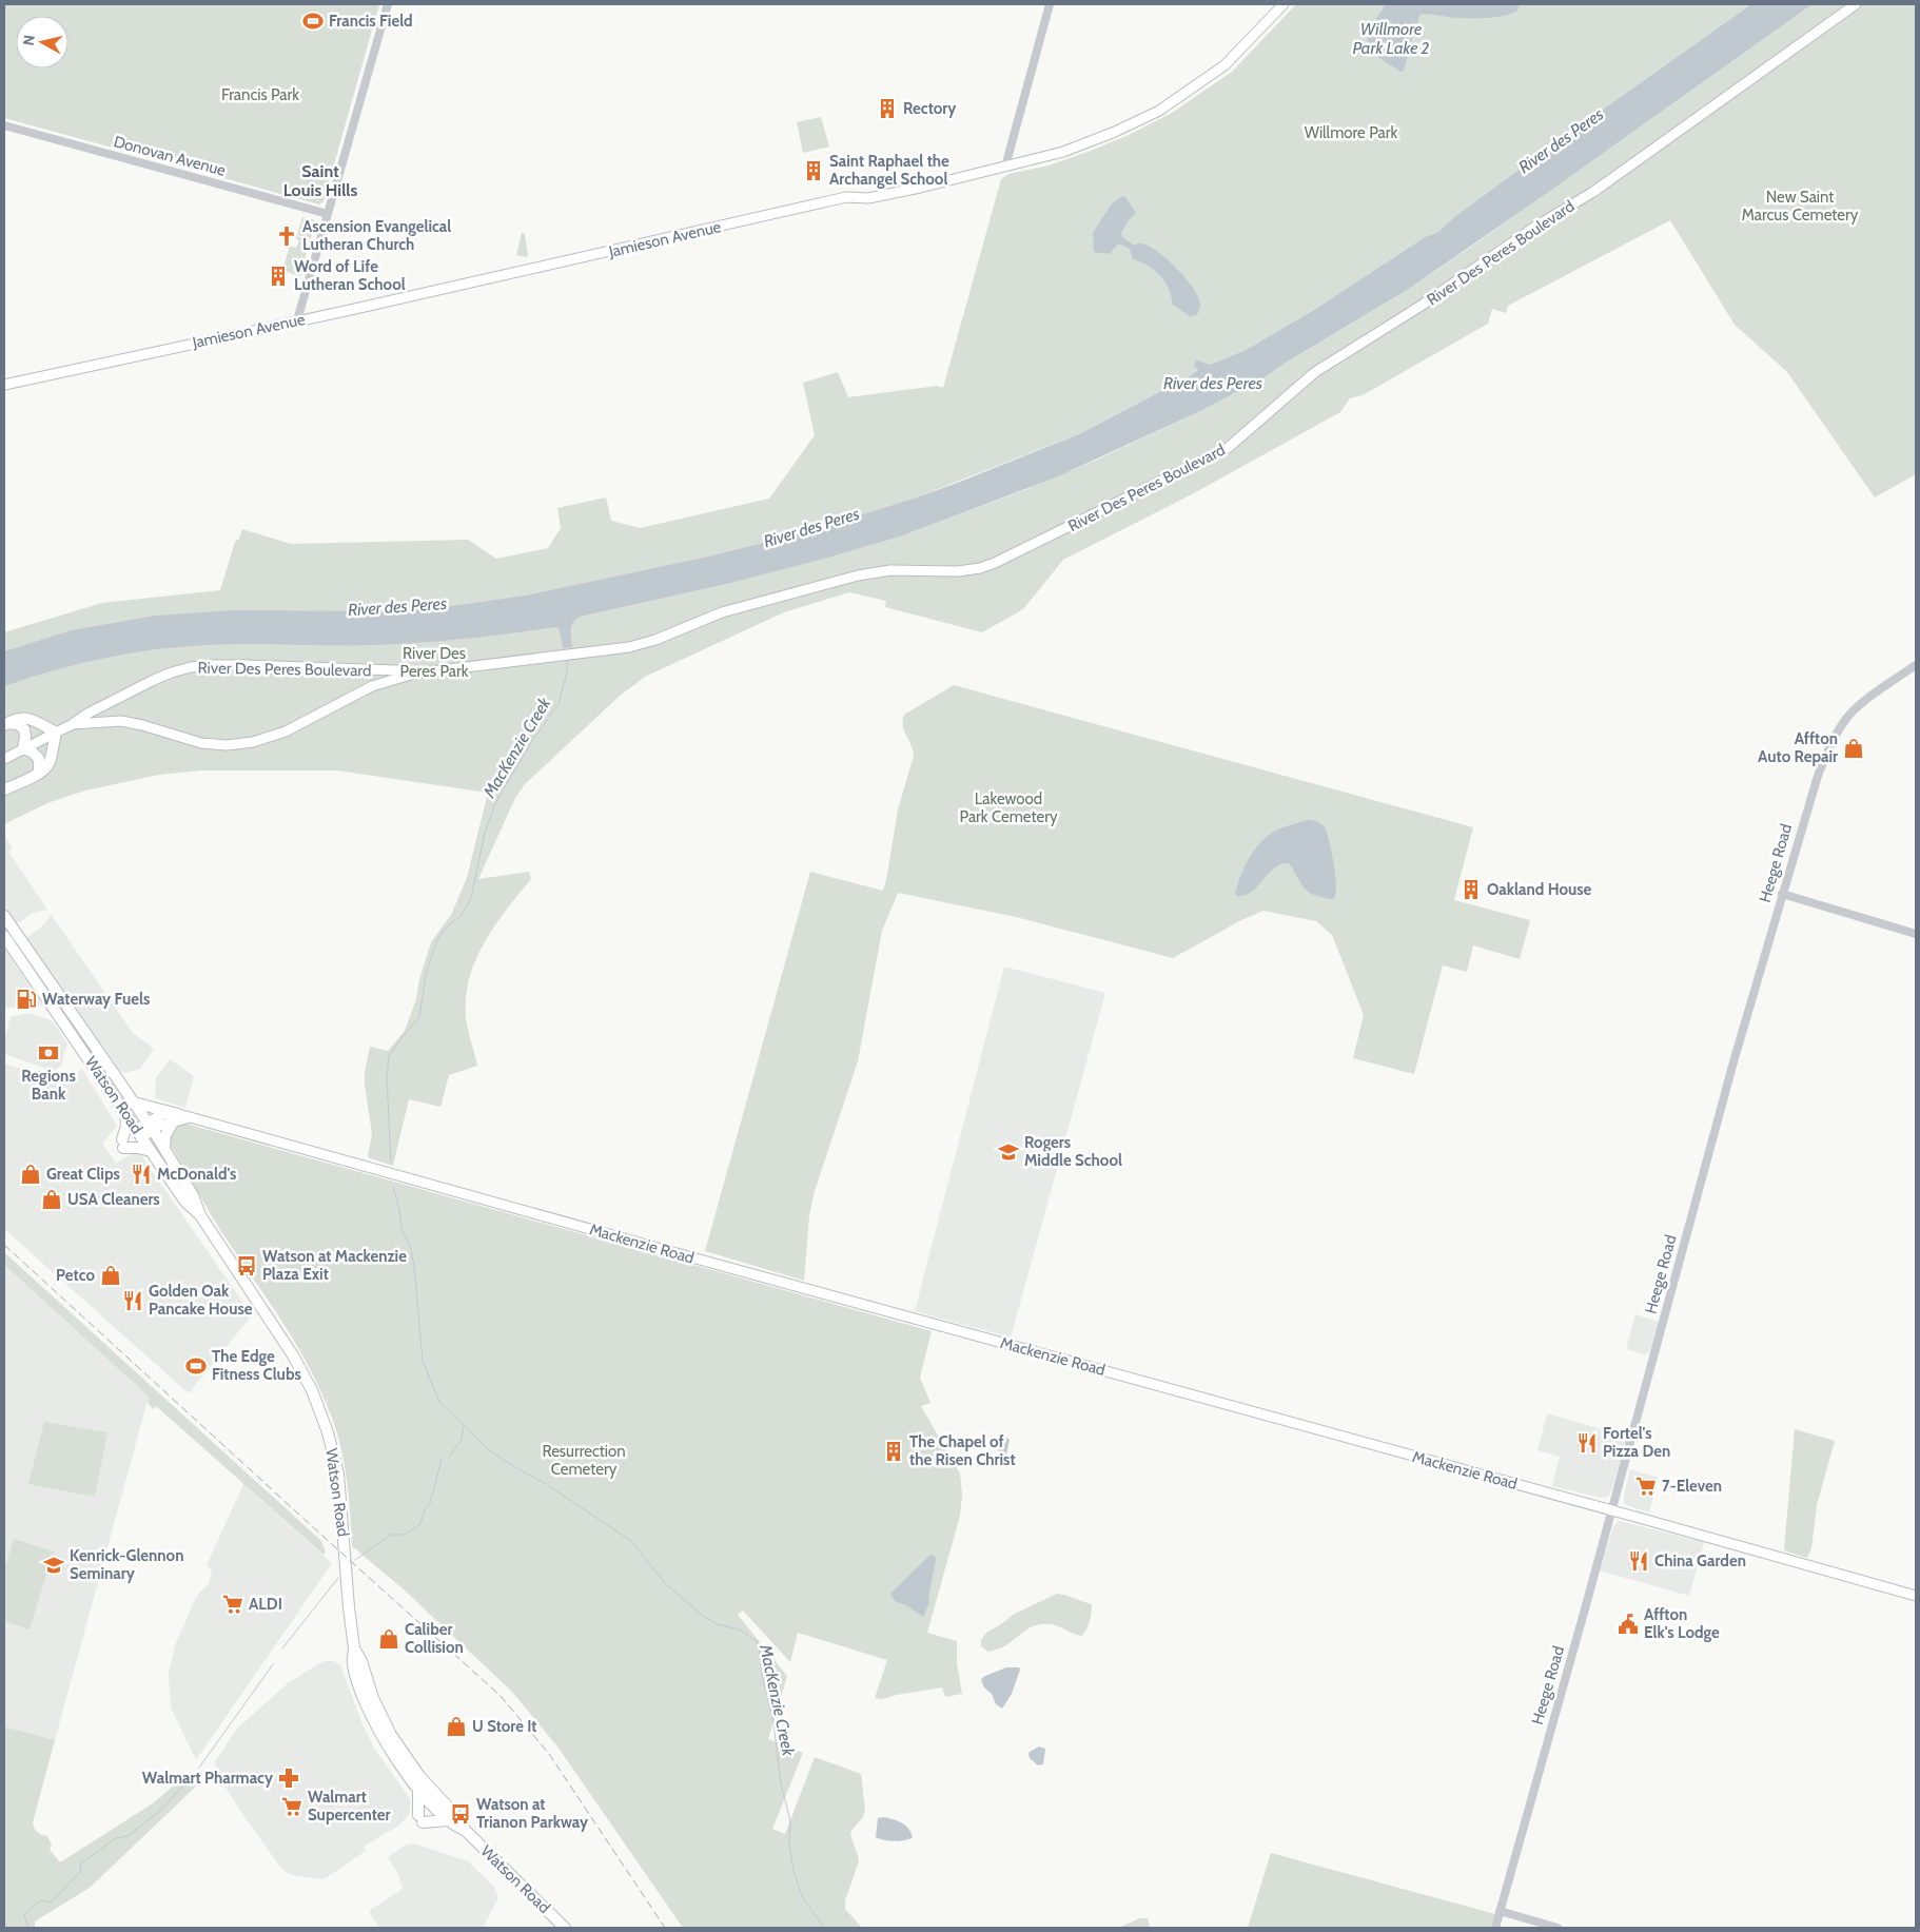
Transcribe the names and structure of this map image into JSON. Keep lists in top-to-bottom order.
{
  "streets": {
    "main road": [
      "Jamieson Avenue",
      "River Des Peres Boulevard",
      "Watson Road",
      "Mackenzie Road"
    ],
    "street": ["Donovan Avenue", "Heege Road"]
  },
  "crossings": [
    ["Heege Road", "Mackenzie Road"],
    ["Watson Road", "Mackenzie Road"]
  ],
  "districts": ["Saint Louis Hills"],
  "water": ["Willmore Park Lake 2", "River des Peres", "MacKenzie Creek"],
  "parks": [
    "Francis Park",
    "Willmore Park",
    "New Saint Marcus Cemetery",
    "River Des Peres Park",
    "Lakewood Park Cemetery",
    "Resurrection Cemetery"
  ],
  "places": {
    "sports": ["Francis Field", "The Edge Fitness Clubs"],
    "building": [
      "Rectory",
      "Saint Raphael the Archangel School",
      "Word of Life Lutheran School",
      "Oakland House",
      "The Chapel of the Risen Christ"
    ],
    "church": ["Ascension Evangelical Lutheran Church"],
    "shop": [
      "Affton Auto Repair",
      "Great Clips",
      "USA Cleaners",
      "Petco",
      "Caliber Collision",
      "U Store It"
    ],
    "fuel station": ["Waterway Fuels"],
    "bank": ["Regions Bank"],
    "school or university": ["Rogers Middle School", "Kenrick-Glennon Seminary"],
    "restaurant": [
      "McDonald's",
      "Golden Oak Pancake House",
      "Fortel's Pizza Den",
      "China Garden"
    ],
    "bus stop": ["Watson at Mackenzie Plaza Exit", "Watson at Trianon Parkway"],
    "supermarket": ["7-Eleven", "ALDI", "Walmart Supercenter"],
    "public building": ["Affton Elk's Lodge"],
    "pharmacy": ["Walmart Pharmacy"]
  },
  "north": "left"
}
